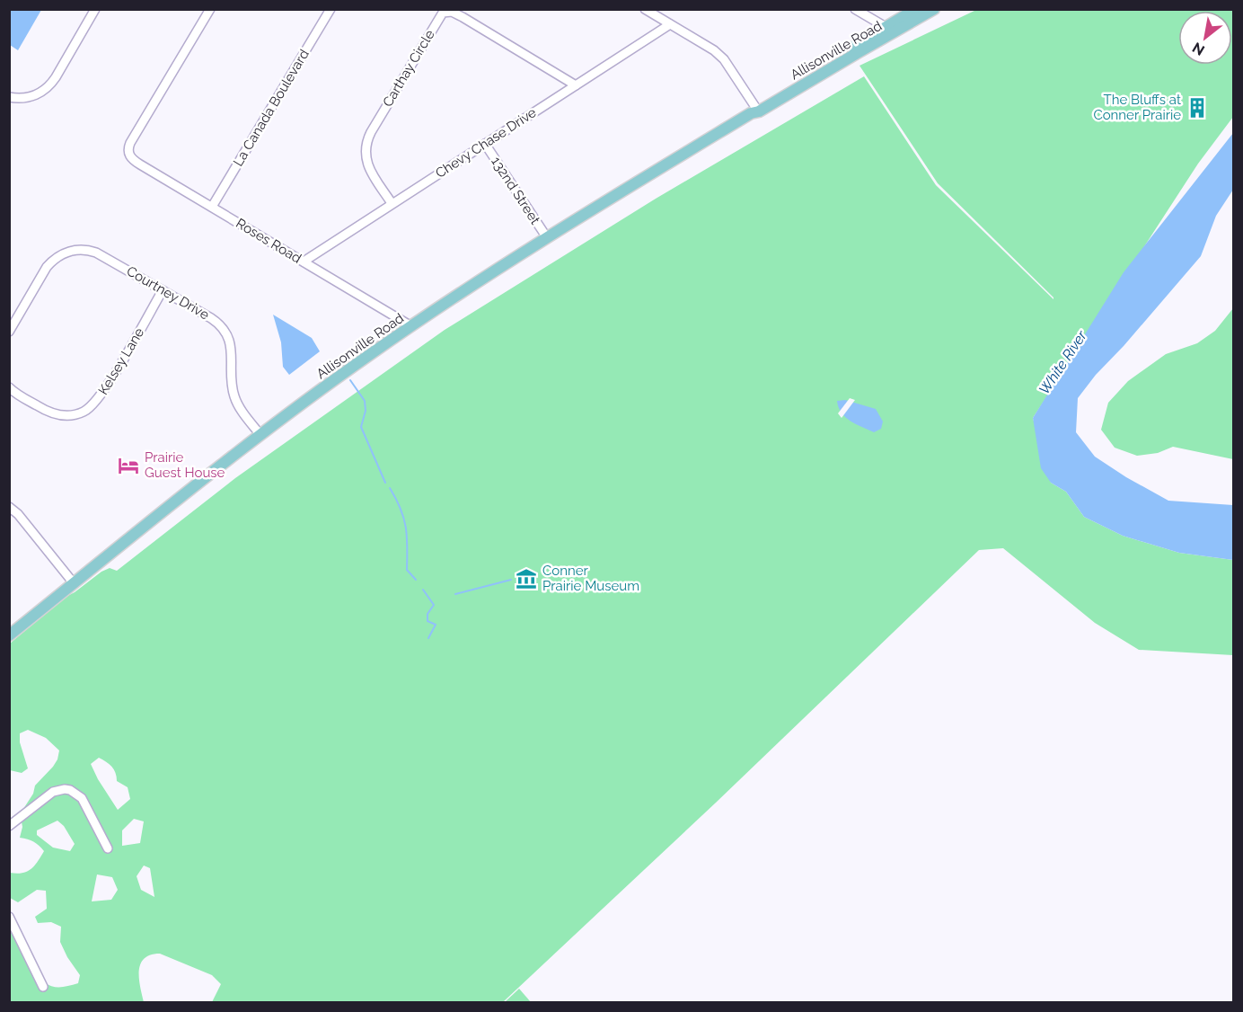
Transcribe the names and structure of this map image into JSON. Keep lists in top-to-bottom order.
{
  "streets": {
    "main road": ["Allisonville Road"],
    "street": [
      "Carthay Circle",
      "La Canada Boulevard",
      "Chevy Chase Drive",
      "132nd Street",
      "Roses Road",
      "Courtney Drive",
      "Kelsey Lane"
    ]
  },
  "crossings": [
    ["Allisonville Road", "132nd Street"],
    ["Allisonville Road", "Roses Road"],
    ["Allisonville Road", "Courtney Drive"],
    ["Carthay Circle", "Chevy Chase Drive"],
    ["La Canada Boulevard", "Roses Road"],
    ["Chevy Chase Drive", "132nd Street"],
    ["Chevy Chase Drive", "Roses Road"],
    ["Courtney Drive", "Kelsey Lane"]
  ],
  "water": ["White River"],
  "places": {
    "building": ["The Bluffs at Conner Prairie"],
    "hotel": ["Prairie Guest House"],
    "museum": ["Conner Prairie Museum"]
  },
  "north": "bottom left"
}
